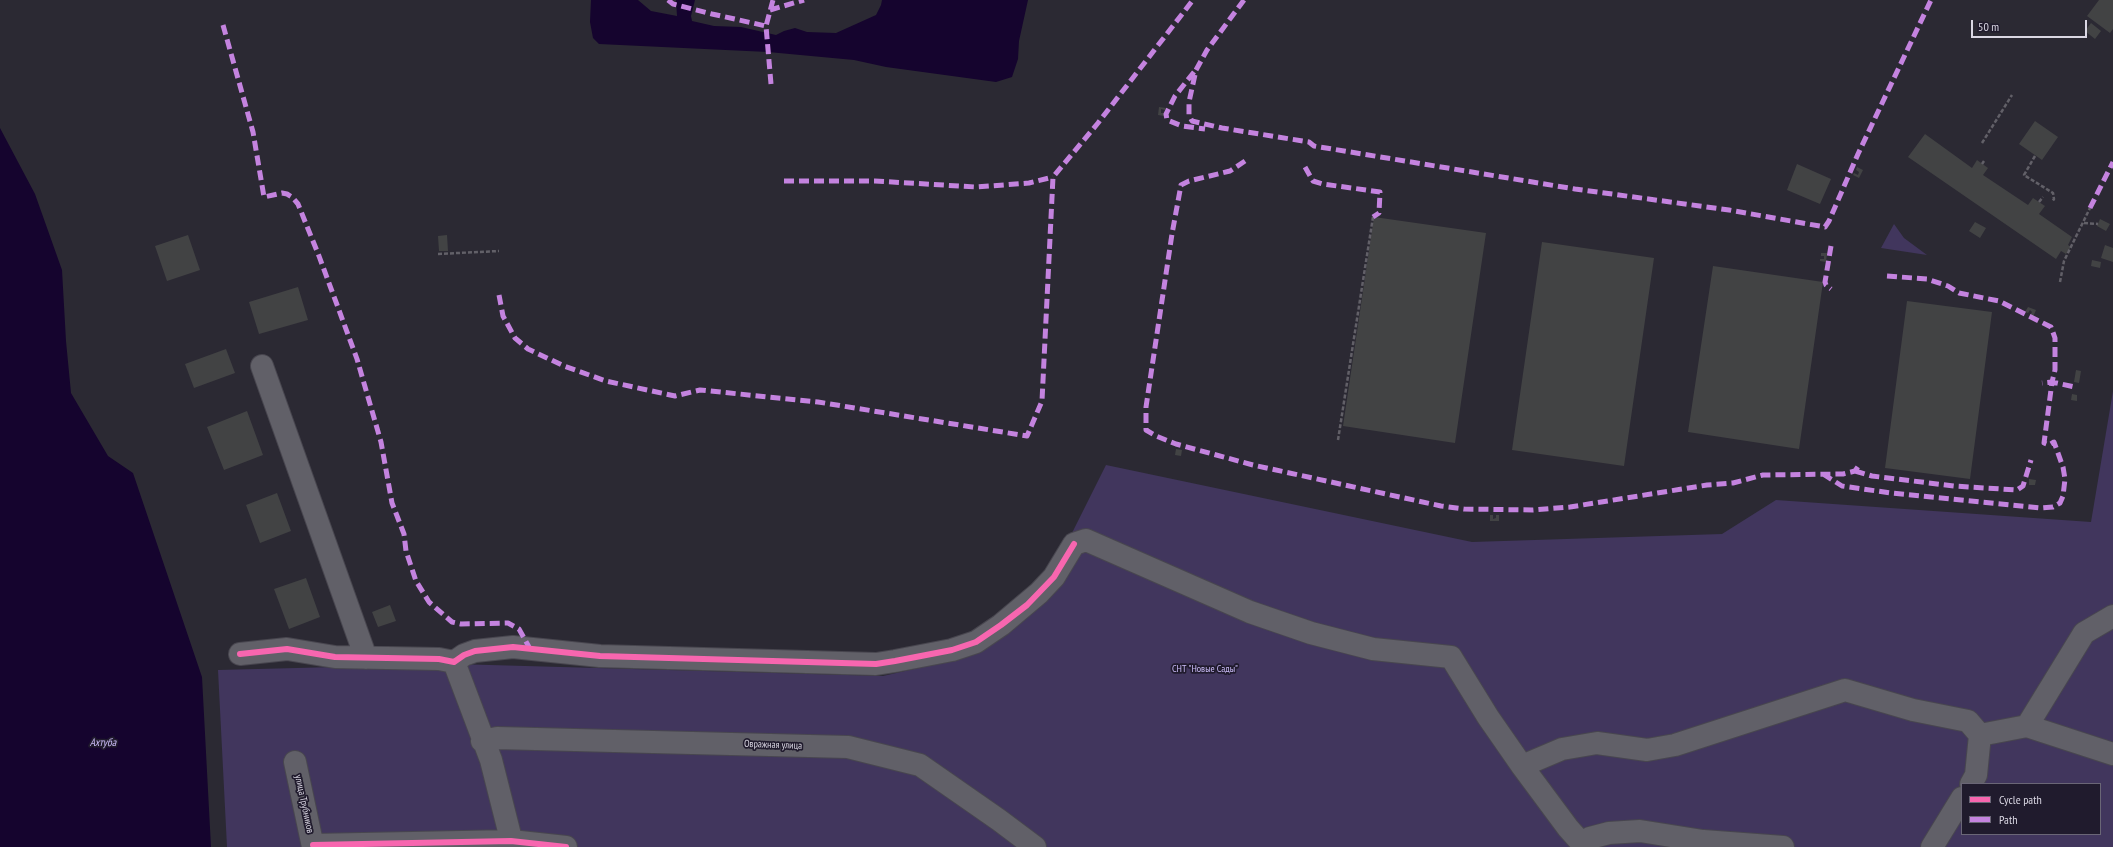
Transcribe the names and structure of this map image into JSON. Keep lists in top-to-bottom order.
{
  "streets": {
    "street": ["Овражная улица", "улица Трубников"]
  },
  "water": ["Ахтуба"],
  "parks": ["СНТ \"Новые Сады\""],
  "legend": ["Cycle path", "Path"],
  "scale_bar": "50 m"
}
